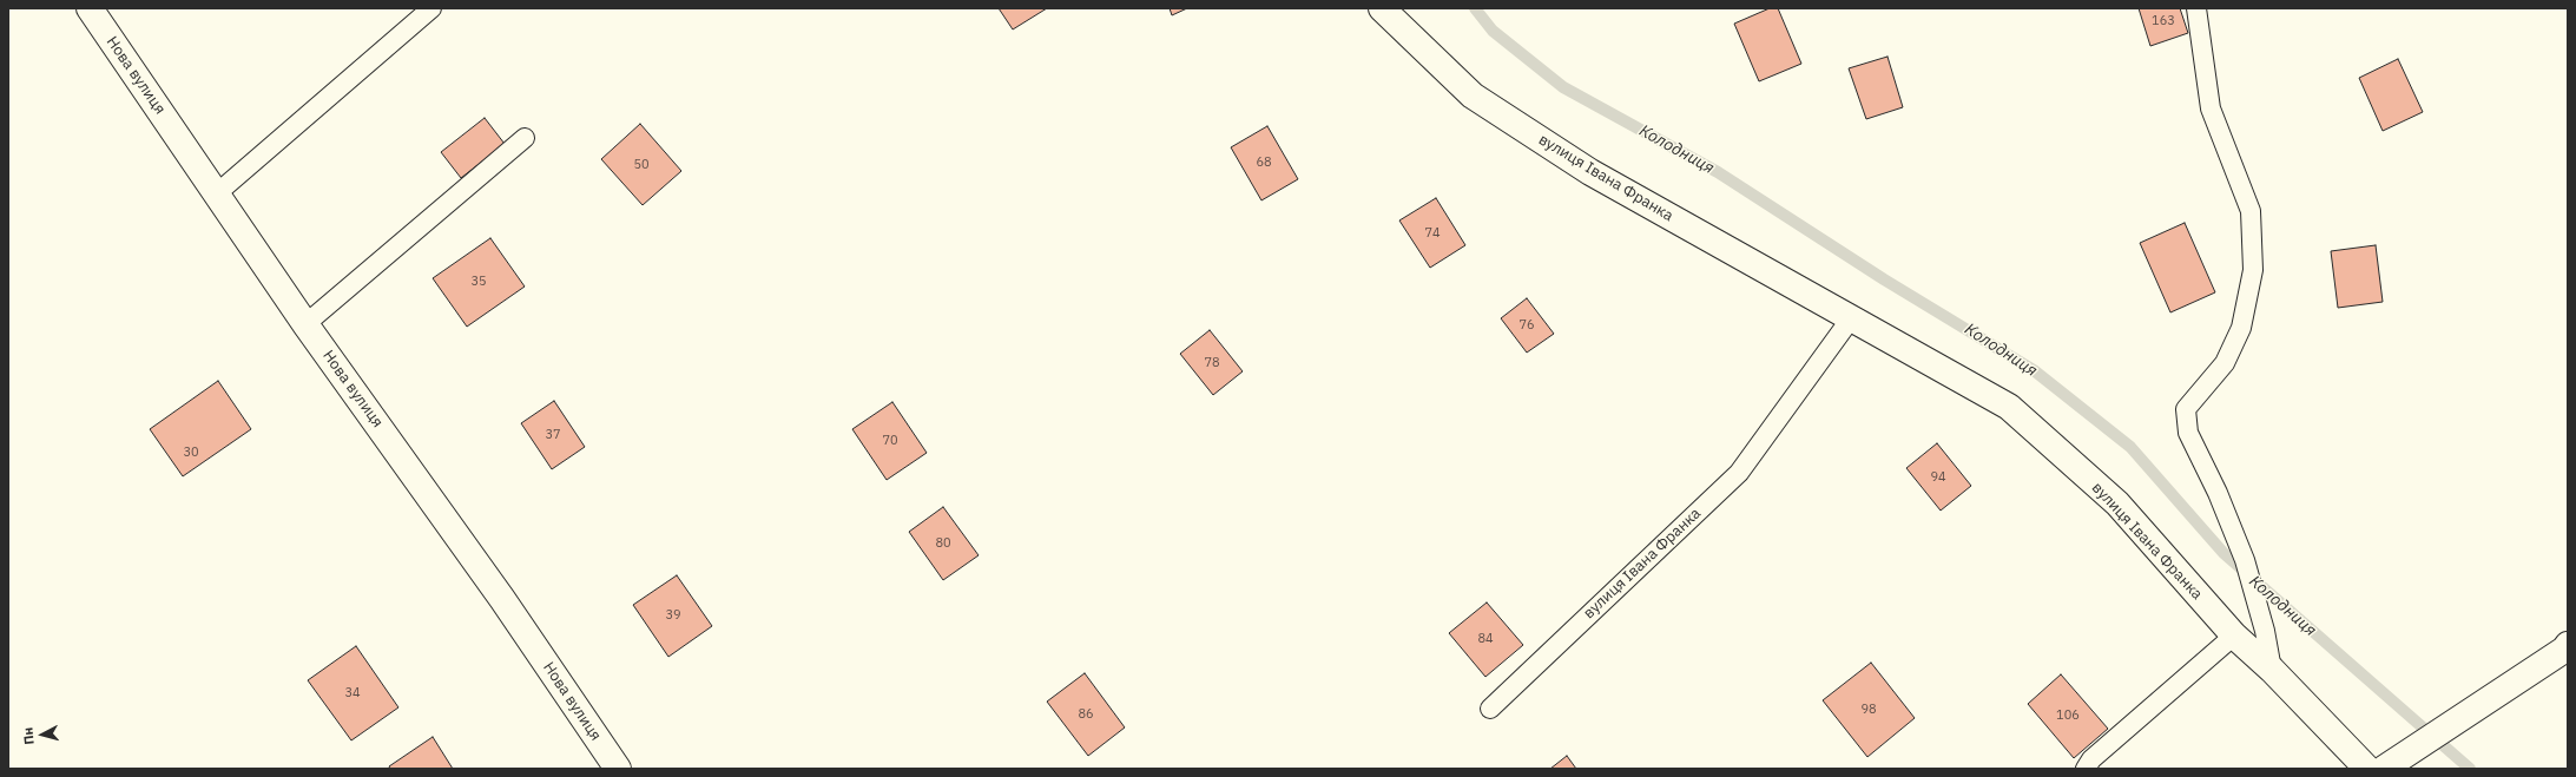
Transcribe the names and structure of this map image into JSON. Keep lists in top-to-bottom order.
{
  "streets": {
    "street": ["Нова вулиця", "вулиця Івана Франка"]
  },
  "water": ["Колодниця"],
  "house_numbers": [
    "163",
    "68",
    "50",
    "74",
    "35",
    "76",
    "78",
    "37",
    "70",
    "30",
    "94",
    "80",
    "39",
    "84",
    "34",
    "98",
    "86",
    "106"
  ],
  "north": "left"
}
